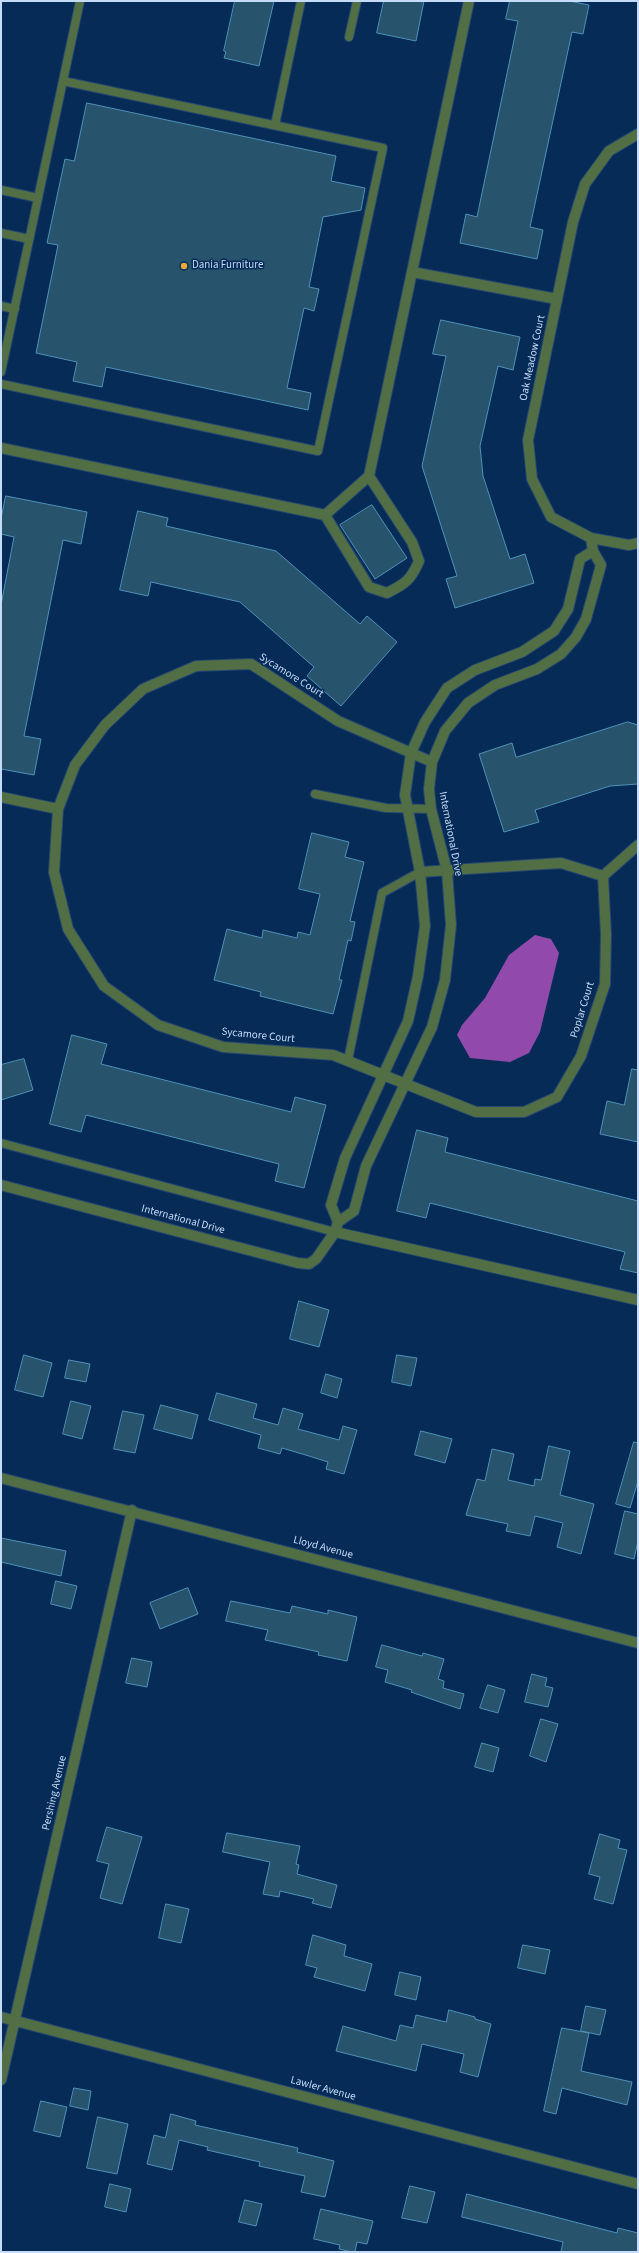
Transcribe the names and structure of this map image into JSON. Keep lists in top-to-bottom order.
{
  "streets": {
    "street": [
      "Oak Meadow Court",
      "Sycamore Court",
      "International Drive",
      "Poplar Court",
      "Lloyd Avenue",
      "Pershing Avenue",
      "Lawler Avenue"
    ]
  },
  "crossings": [
    ["Oak Meadow Court", "International Drive"],
    ["Sycamore Court", "International Drive"],
    ["Sycamore Court", "Poplar Court"],
    ["International Drive", "Poplar Court"],
    ["Lloyd Avenue", "Pershing Avenue"],
    ["Pershing Avenue", "Lawler Avenue"]
  ],
  "places": ["Dania Furniture"]
}
